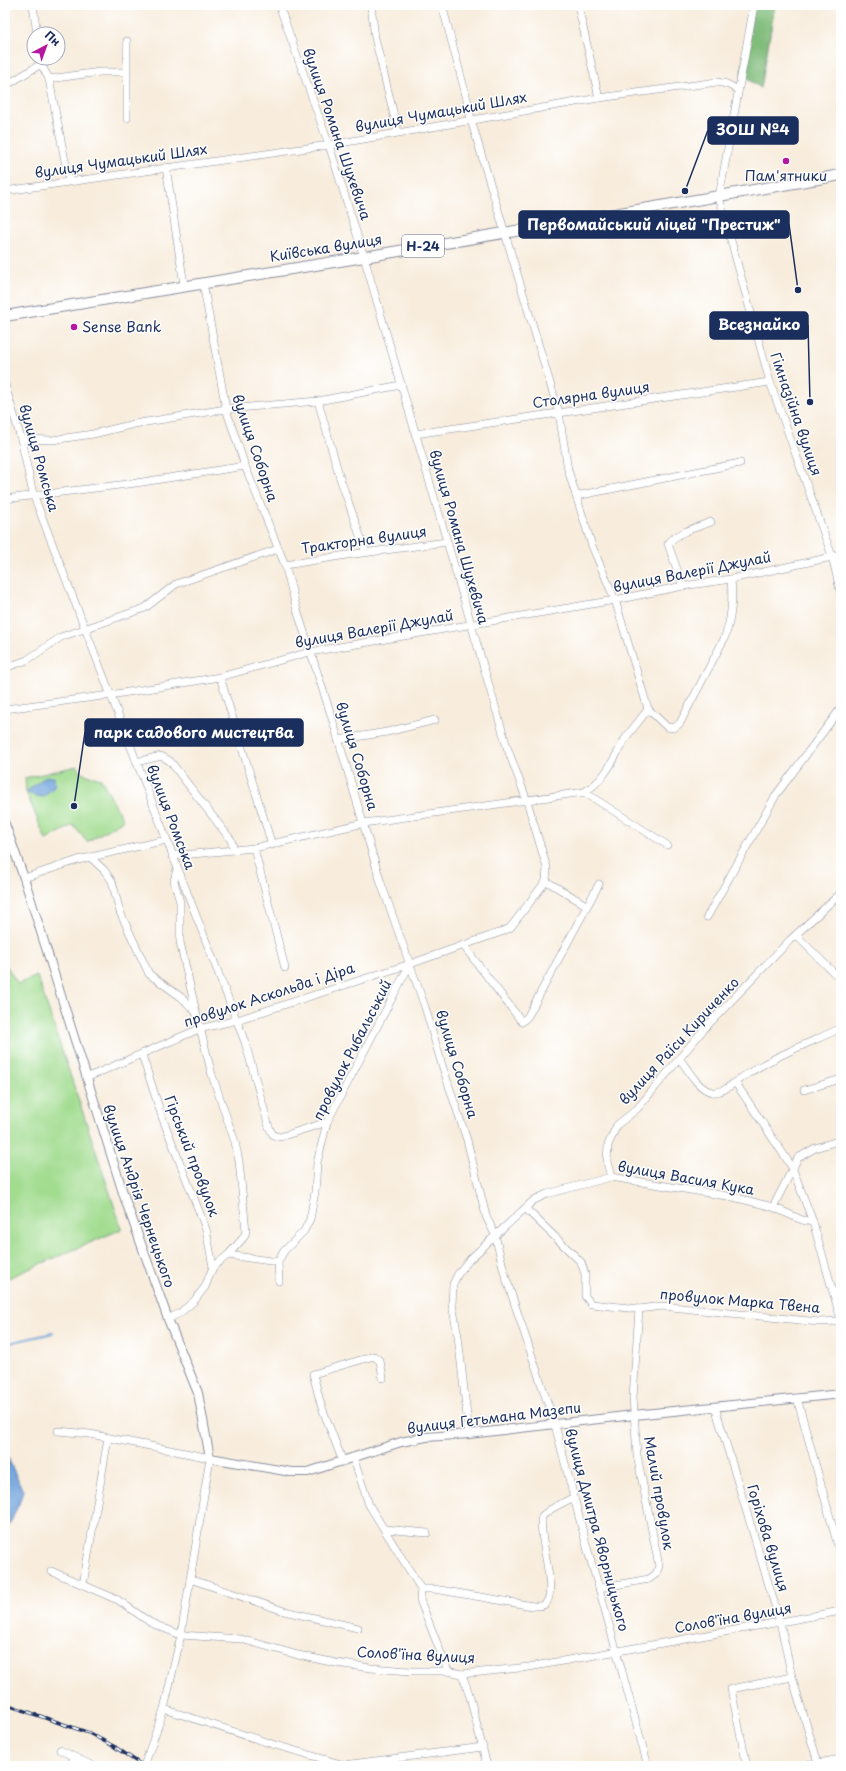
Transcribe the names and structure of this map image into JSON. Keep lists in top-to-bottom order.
{
  "streets": {
    "main road": ["Н-24", "Київська вулиця"],
    "street": [
      "вулиця Чумацький Шлях",
      "вулиця Романа Шухевича",
      "Столярна вулиця",
      "Гімназійна вулиця",
      "вулиця Соборна",
      "вулиця Ромська",
      "Тракторна вулиця",
      "вулиця Валерії Джулай",
      "провулок Аскольда і Діра",
      "вулиця Раїси Кириченко",
      "провулок Рибальський",
      "Гірський провулок",
      "вулиця Василя Кука",
      "вулиця Андрія Чернецького",
      "провулок Марка Твена",
      "вулиця Гетьмана Мазепи",
      "Малий провулок",
      "вулиця Дмитра Яворницького",
      "Горіхова вулиця",
      "Солов'їна вулиця"
    ]
  },
  "crossings": [
    ["вулиця Чумацький Шлях", "вулиця Романа Шухевича"],
    ["вулиця Чумацький Шлях", "Гімназійна вулиця"],
    ["вулиця Романа Шухевича", "Київська вулиця"],
    ["вулиця Романа Шухевича", "Столярна вулиця"],
    ["вулиця Романа Шухевича", "Тракторна вулиця"],
    ["вулиця Романа Шухевича", "вулиця Валерії Джулай"],
    ["Київська вулиця", "Гімназійна вулиця"],
    ["Київська вулиця", "вулиця Соборна"],
    ["Столярна вулиця", "Гімназійна вулиця"],
    ["Гімназійна вулиця", "вулиця Валерії Джулай"],
    ["вулиця Соборна", "Тракторна вулиця"],
    ["вулиця Соборна", "вулиця Валерії Джулай"],
    ["вулиця Соборна", "провулок Аскольда і Діра"],
    ["вулиця Соборна", "провулок Рибальський"],
    ["вулиця Соборна", "вулиця Василя Кука"],
    ["вулиця Соборна", "вулиця Дмитра Яворницького"],
    ["вулиця Ромська", "вулиця Валерії Джулай"],
    ["вулиця Ромська", "провулок Аскольда і Діра"],
    ["вулиця Ромська", "провулок Рибальський"],
    ["провулок Аскольда і Діра", "провулок Рибальський"],
    ["провулок Аскольда і Діра", "Гірський провулок"],
    ["провулок Аскольда і Діра", "вулиця Андрія Чернецького"],
    ["вулиця Раїси Кириченко", "вулиця Василя Кука"],
    ["вулиця Василя Кука", "провулок Марка Твена"],
    ["вулиця Василя Кука", "вулиця Гетьмана Мазепи"],
    ["вулиця Василя Кука", "вулиця Дмитра Яворницького"],
    ["вулиця Андрія Чернецького", "вулиця Гетьмана Мазепи"],
    ["вулиця Андрія Чернецького", "Солов'їна вулиця"],
    ["провулок Марка Твена", "Малий провулок"],
    ["вулиця Гетьмана Мазепи", "Малий провулок"],
    ["вулиця Гетьмана Мазепи", "вулиця Дмитра Яворницького"],
    ["вулиця Гетьмана Мазепи", "Горіхова вулиця"],
    ["Малий провулок", "вулиця Дмитра Яворницького"],
    ["вулиця Дмитра Яворницького", "Солов'їна вулиця"],
    ["Горіхова вулиця", "Солов'їна вулиця"]
  ],
  "places": [
    "Пам'ятники",
    "ЗОШ №4",
    "Первомайський ліцей \"Престиж\"",
    "Sense Bank",
    "Всезнайко",
    "парк садового мистецтва"
  ],
  "north": "top right"
}
